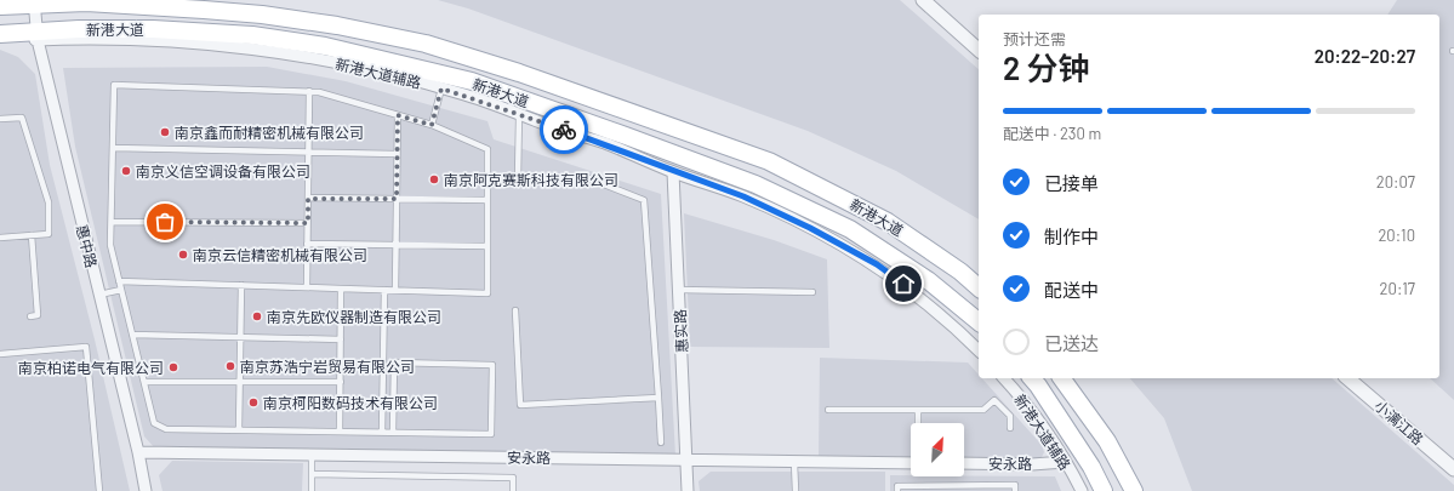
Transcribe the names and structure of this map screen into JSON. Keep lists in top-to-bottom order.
{
  "streets": {
    "main road": ["新港大道"],
    "street": [
      "新港大道辅路",
      "惠中路",
      "惠实路",
      "小漓江路",
      "安永路"
    ]
  },
  "crossings": [
    ["新港大道", "新港大道辅路"],
    ["新港大道", "惠中路"],
    ["新港大道辅路", "惠中路"],
    ["新港大道辅路", "惠实路"],
    ["新港大道辅路", "安永路"],
    ["惠中路", "安永路"],
    ["惠实路", "安永路"]
  ],
  "places": [
    "南京鑫而耐精密机械有限公司",
    "南京义信空调设备有限公司",
    "南京阿克赛斯科技有限公司",
    "南京云信精密机械有限公司",
    "南京先欧仪器制造有限公司",
    "南京苏浩宁岩贸易有限公司",
    "南京柏诺电气有限公司",
    "南京柯阳数码技术有限公司"
  ],
  "north": "top right",
  "page": {
    "heading": ["2 分钟", "预计还需", "20:22–20:27"],
    "bar": "配送中 · 230 m",
    "list": [
      ["已接单", "20:07"],
      ["制作中", "20:10"],
      ["配送中", "20:17"],
      "已送达"
    ]
  }
}
